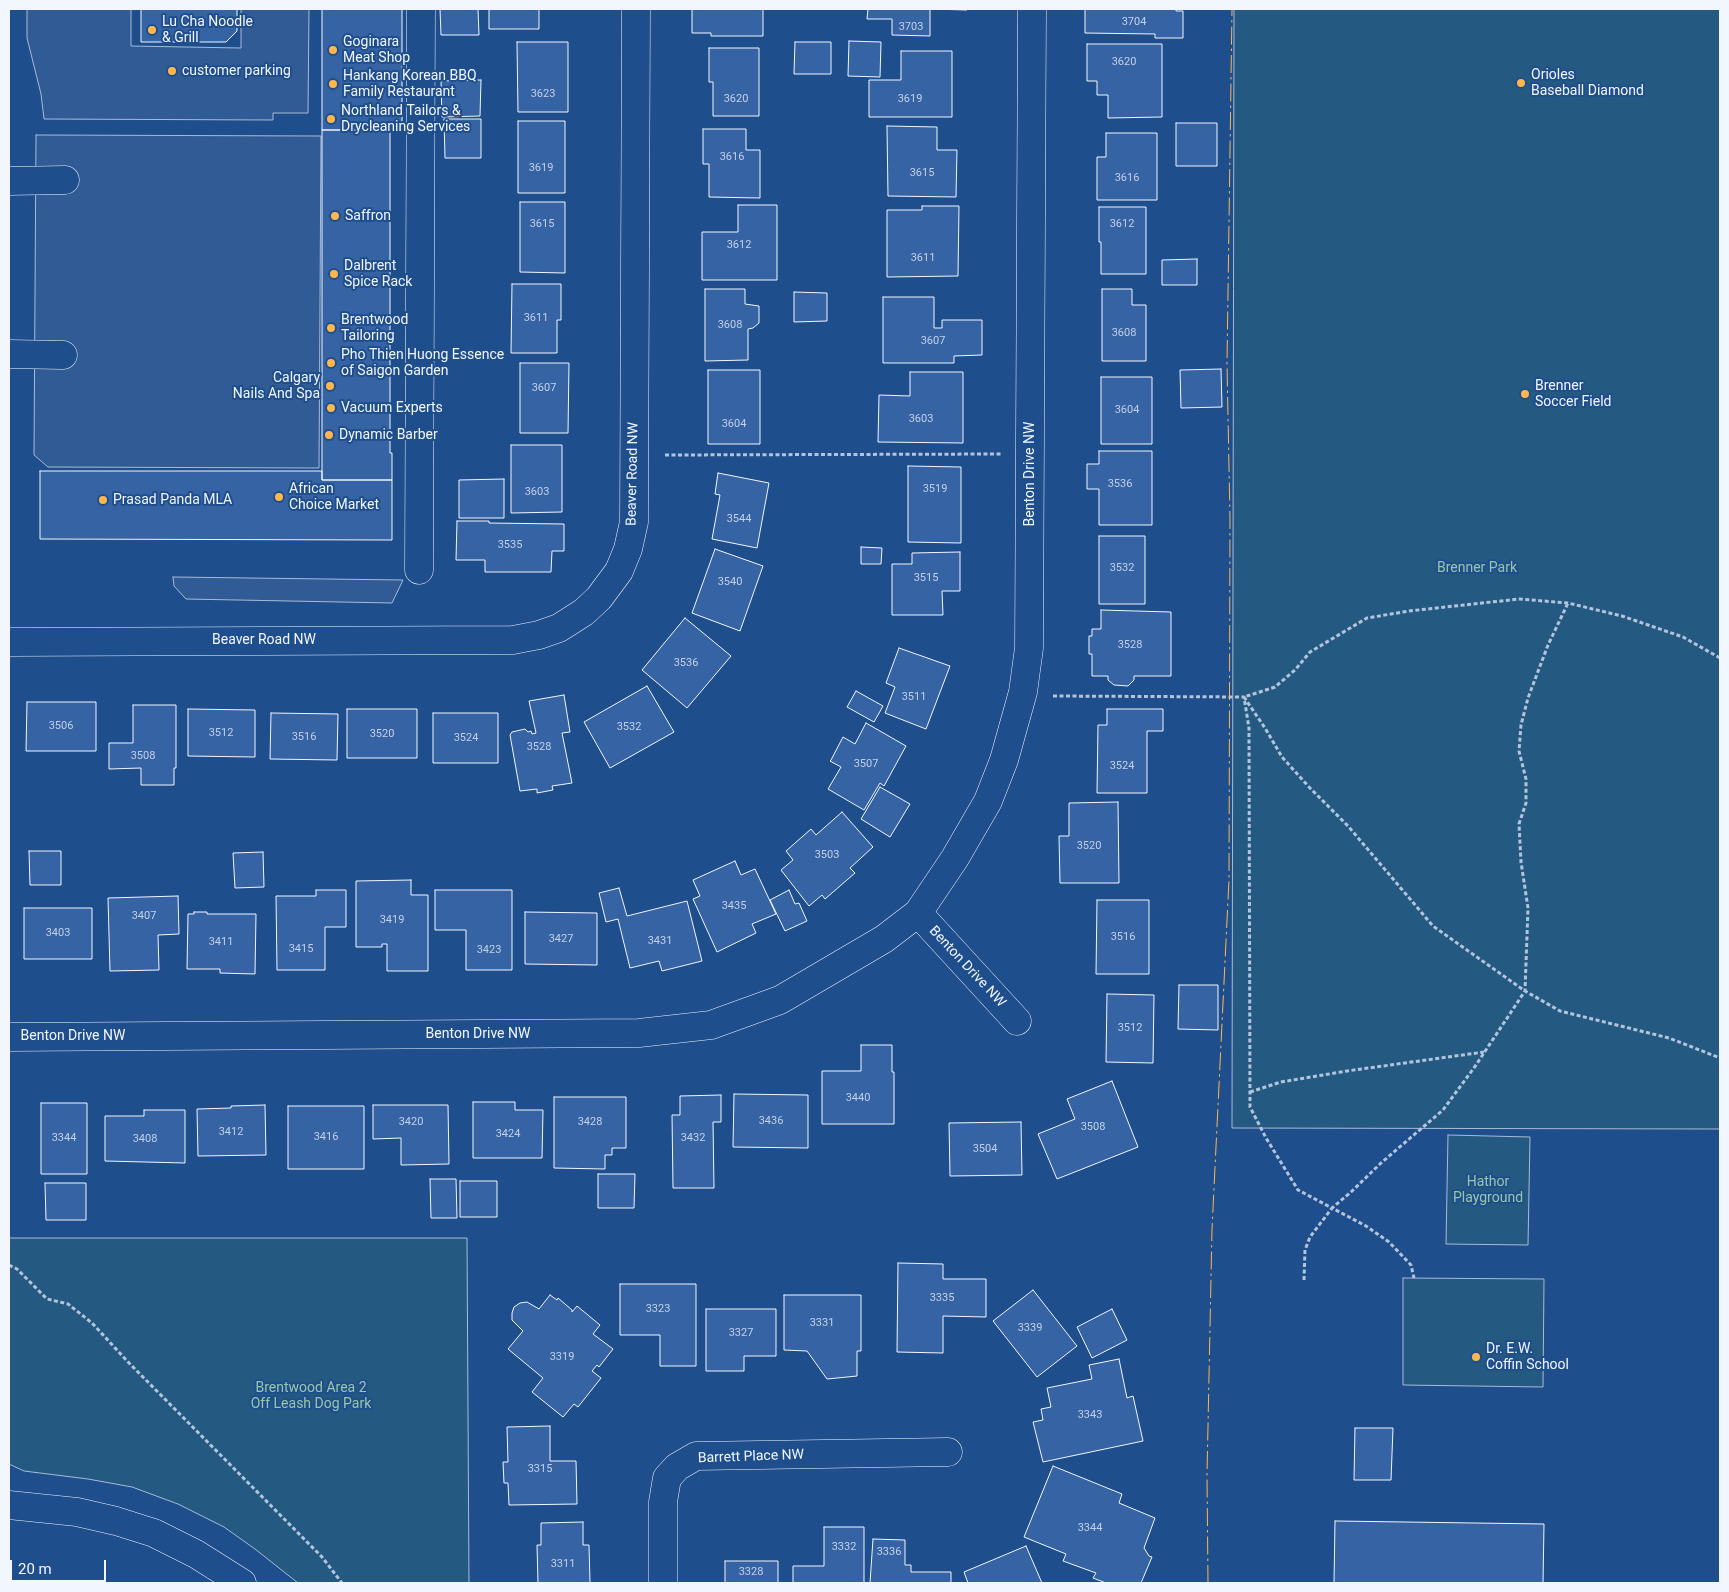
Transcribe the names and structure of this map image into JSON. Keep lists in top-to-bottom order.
{
  "streets": {
    "street": ["Beaver Road NW", "Benton Drive NW", "Barrett Place NW"]
  },
  "parks": ["Brenner Park", "Hathor Playground", "Brentwood Area 2 Off Leash Dog Park"],
  "places": [
    "Lu Cha Noodle & Grill",
    "Goginara Meat Shop",
    "customer parking",
    "Orioles Baseball Diamond",
    "Hankang Korean BBQ Family Restaurant",
    "Northland Tailors & Drycleaning Services",
    "Saffron",
    "Dalbrent Spice Rack",
    "Brentwood Tailoring",
    "Pho Thien Huong Essence of Saigon Garden",
    "Calgary Nails And Spa",
    "Brenner Soccer Field",
    "Vacuum Experts",
    "Dynamic Barber",
    "African Choice Market",
    "Prasad Panda MLA",
    "Dr. E.W. Coffin School"
  ],
  "house_numbers": [
    "3704",
    "3703",
    "3620",
    "3623",
    "3620",
    "3619",
    "3616",
    "3619",
    "3615",
    "3616",
    "3615",
    "3612",
    "3612",
    "3611",
    "3611",
    "3608",
    "3608",
    "3607",
    "3607",
    "3604",
    "3603",
    "3604",
    "3536",
    "3519",
    "3603",
    "3544",
    "3535",
    "3532",
    "3515",
    "3540",
    "3528",
    "3536",
    "3511",
    "3506",
    "3532",
    "3512",
    "3520",
    "3516",
    "3524",
    "3528",
    "3508",
    "3507",
    "3524",
    "3520",
    "3503",
    "3435",
    "3407",
    "3419",
    "3403",
    "3516",
    "3427",
    "3431",
    "3411",
    "3415",
    "3423",
    "3512",
    "3440",
    "3436",
    "3420",
    "3428",
    "3508",
    "3412",
    "3424",
    "3416",
    "3344",
    "3432",
    "3408",
    "3504",
    "3335",
    "3323",
    "3331",
    "3339",
    "3327",
    "3319",
    "3343",
    "3315",
    "3344",
    "3332",
    "3336",
    "3311",
    "3328"
  ],
  "scale_bar": "20 m"
}
